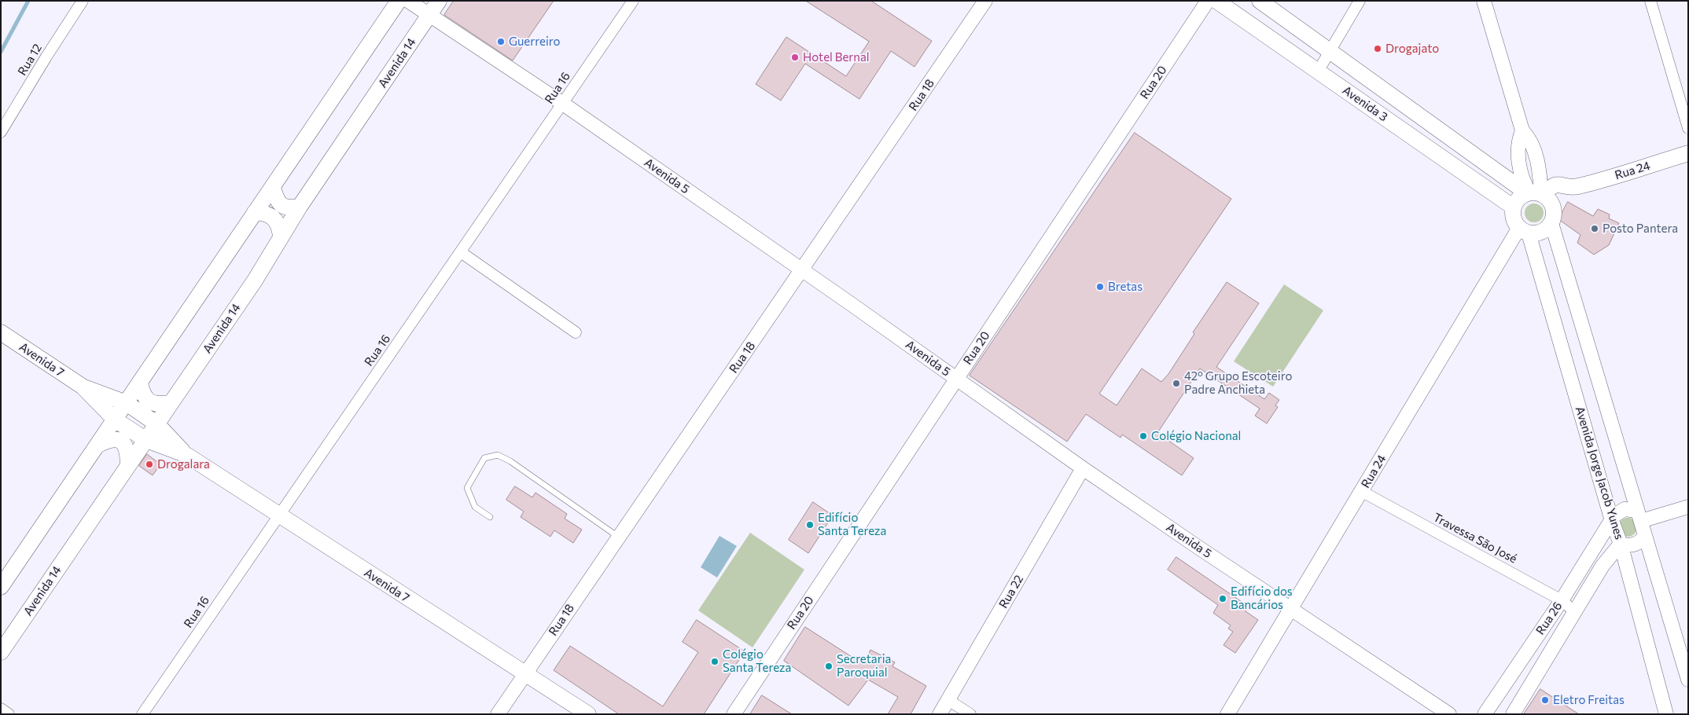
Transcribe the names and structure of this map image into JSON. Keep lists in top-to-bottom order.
{
  "streets": {
    "main road": [
      "Avenida 14",
      "Avenida 3",
      "Rua 24",
      "Avenida 7"
    ],
    "street": [
      "Rua 12",
      "Rua 20",
      "Rua 16",
      "Rua 18",
      "Avenida 5",
      "Avenida Jorge Jacob Yunes",
      "Travessa São José",
      "Rua 22",
      "Rua 26"
    ]
  },
  "crossings": [
    ["Avenida 14", "Avenida 5"],
    ["Avenida 14", "Avenida 7"],
    ["Rua 20", "Avenida 5"],
    ["Rua 16", "Avenida 5"],
    ["Rua 16", "Avenida 7"],
    ["Rua 18", "Avenida 5"],
    ["Rua 18", "Avenida 7"],
    ["Avenida 3", "Rua 24"],
    ["Avenida 3", "Avenida Jorge Jacob Yunes"],
    ["Rua 24", "Avenida 5"],
    ["Rua 24", "Avenida Jorge Jacob Yunes"],
    ["Rua 24", "Travessa São José"],
    ["Avenida 5", "Rua 22"],
    ["Avenida Jorge Jacob Yunes", "Rua 26"],
    ["Travessa São José", "Rua 26"]
  ],
  "places": [
    "Guerreiro",
    "Drogajato",
    "Hotel Bernal",
    "Posto Pantera",
    "Bretas",
    "42º Grupo Escoteiro Padre Anchieta",
    "Colégio Nacional",
    "Drogalara",
    "Edifício Santa Tereza",
    "Edifício dos Bancários",
    "Colégio Santa Tereza",
    "Secretaria Paroquial",
    "Eletro Freitas"
  ]
}
